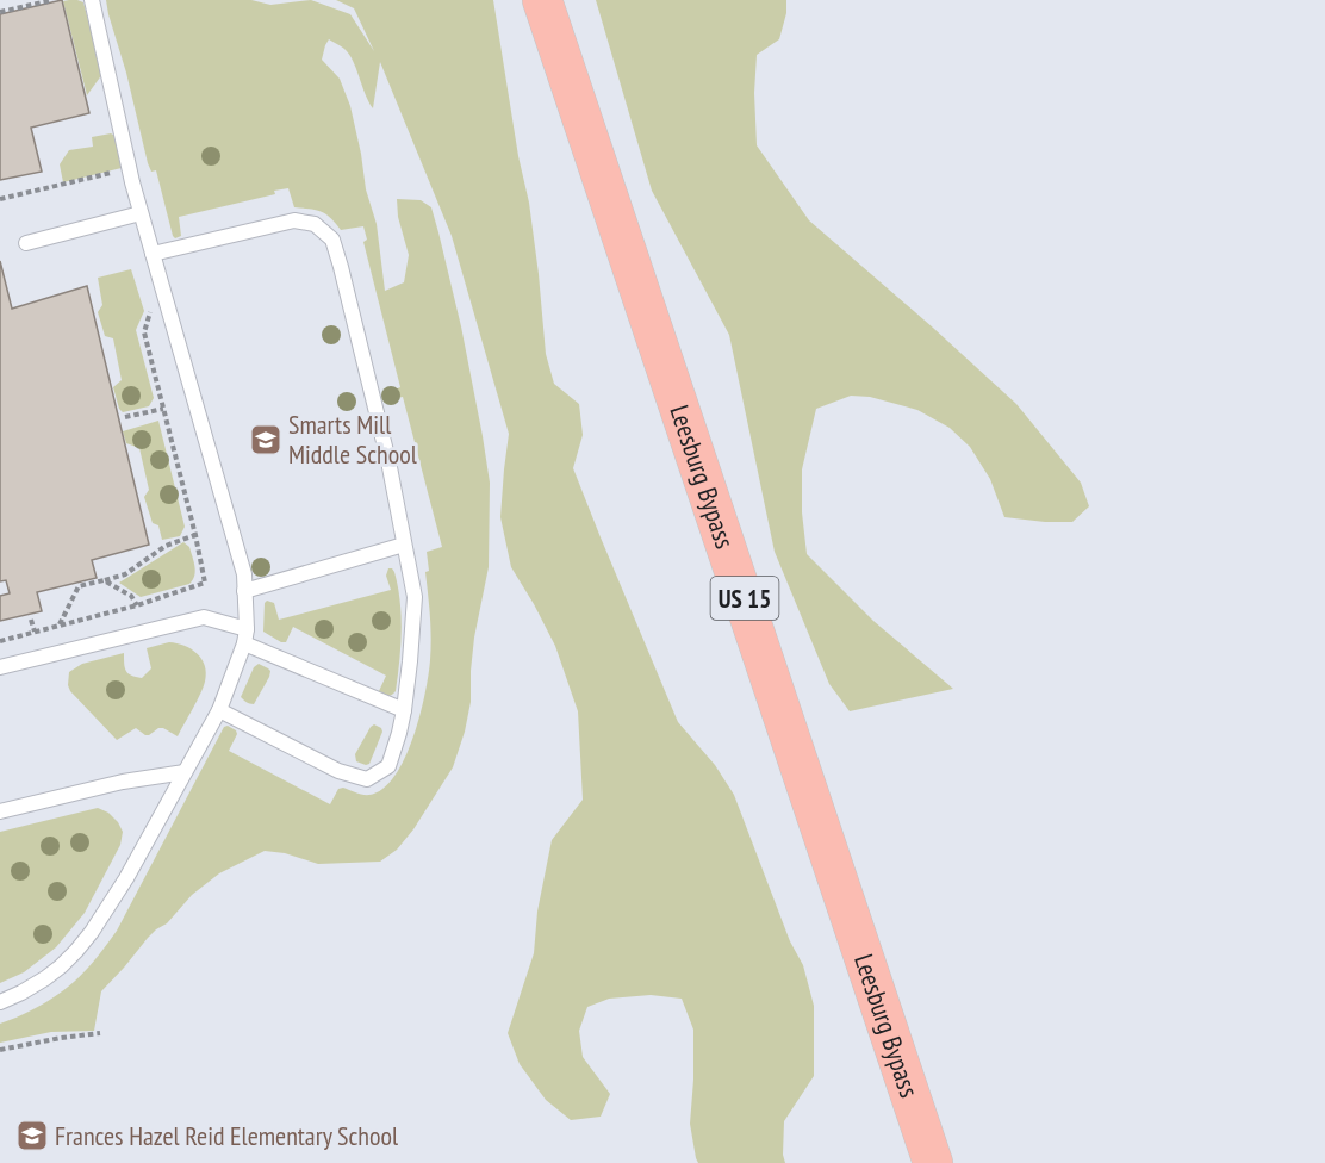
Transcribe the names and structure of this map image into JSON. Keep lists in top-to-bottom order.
{
  "streets": {
    "highway": ["Leesburg Bypass", "US 15"]
  },
  "places": {
    "school or university": ["Smarts Mill Middle School", "Frances Hazel Reid Elementary School"]
  }
}
